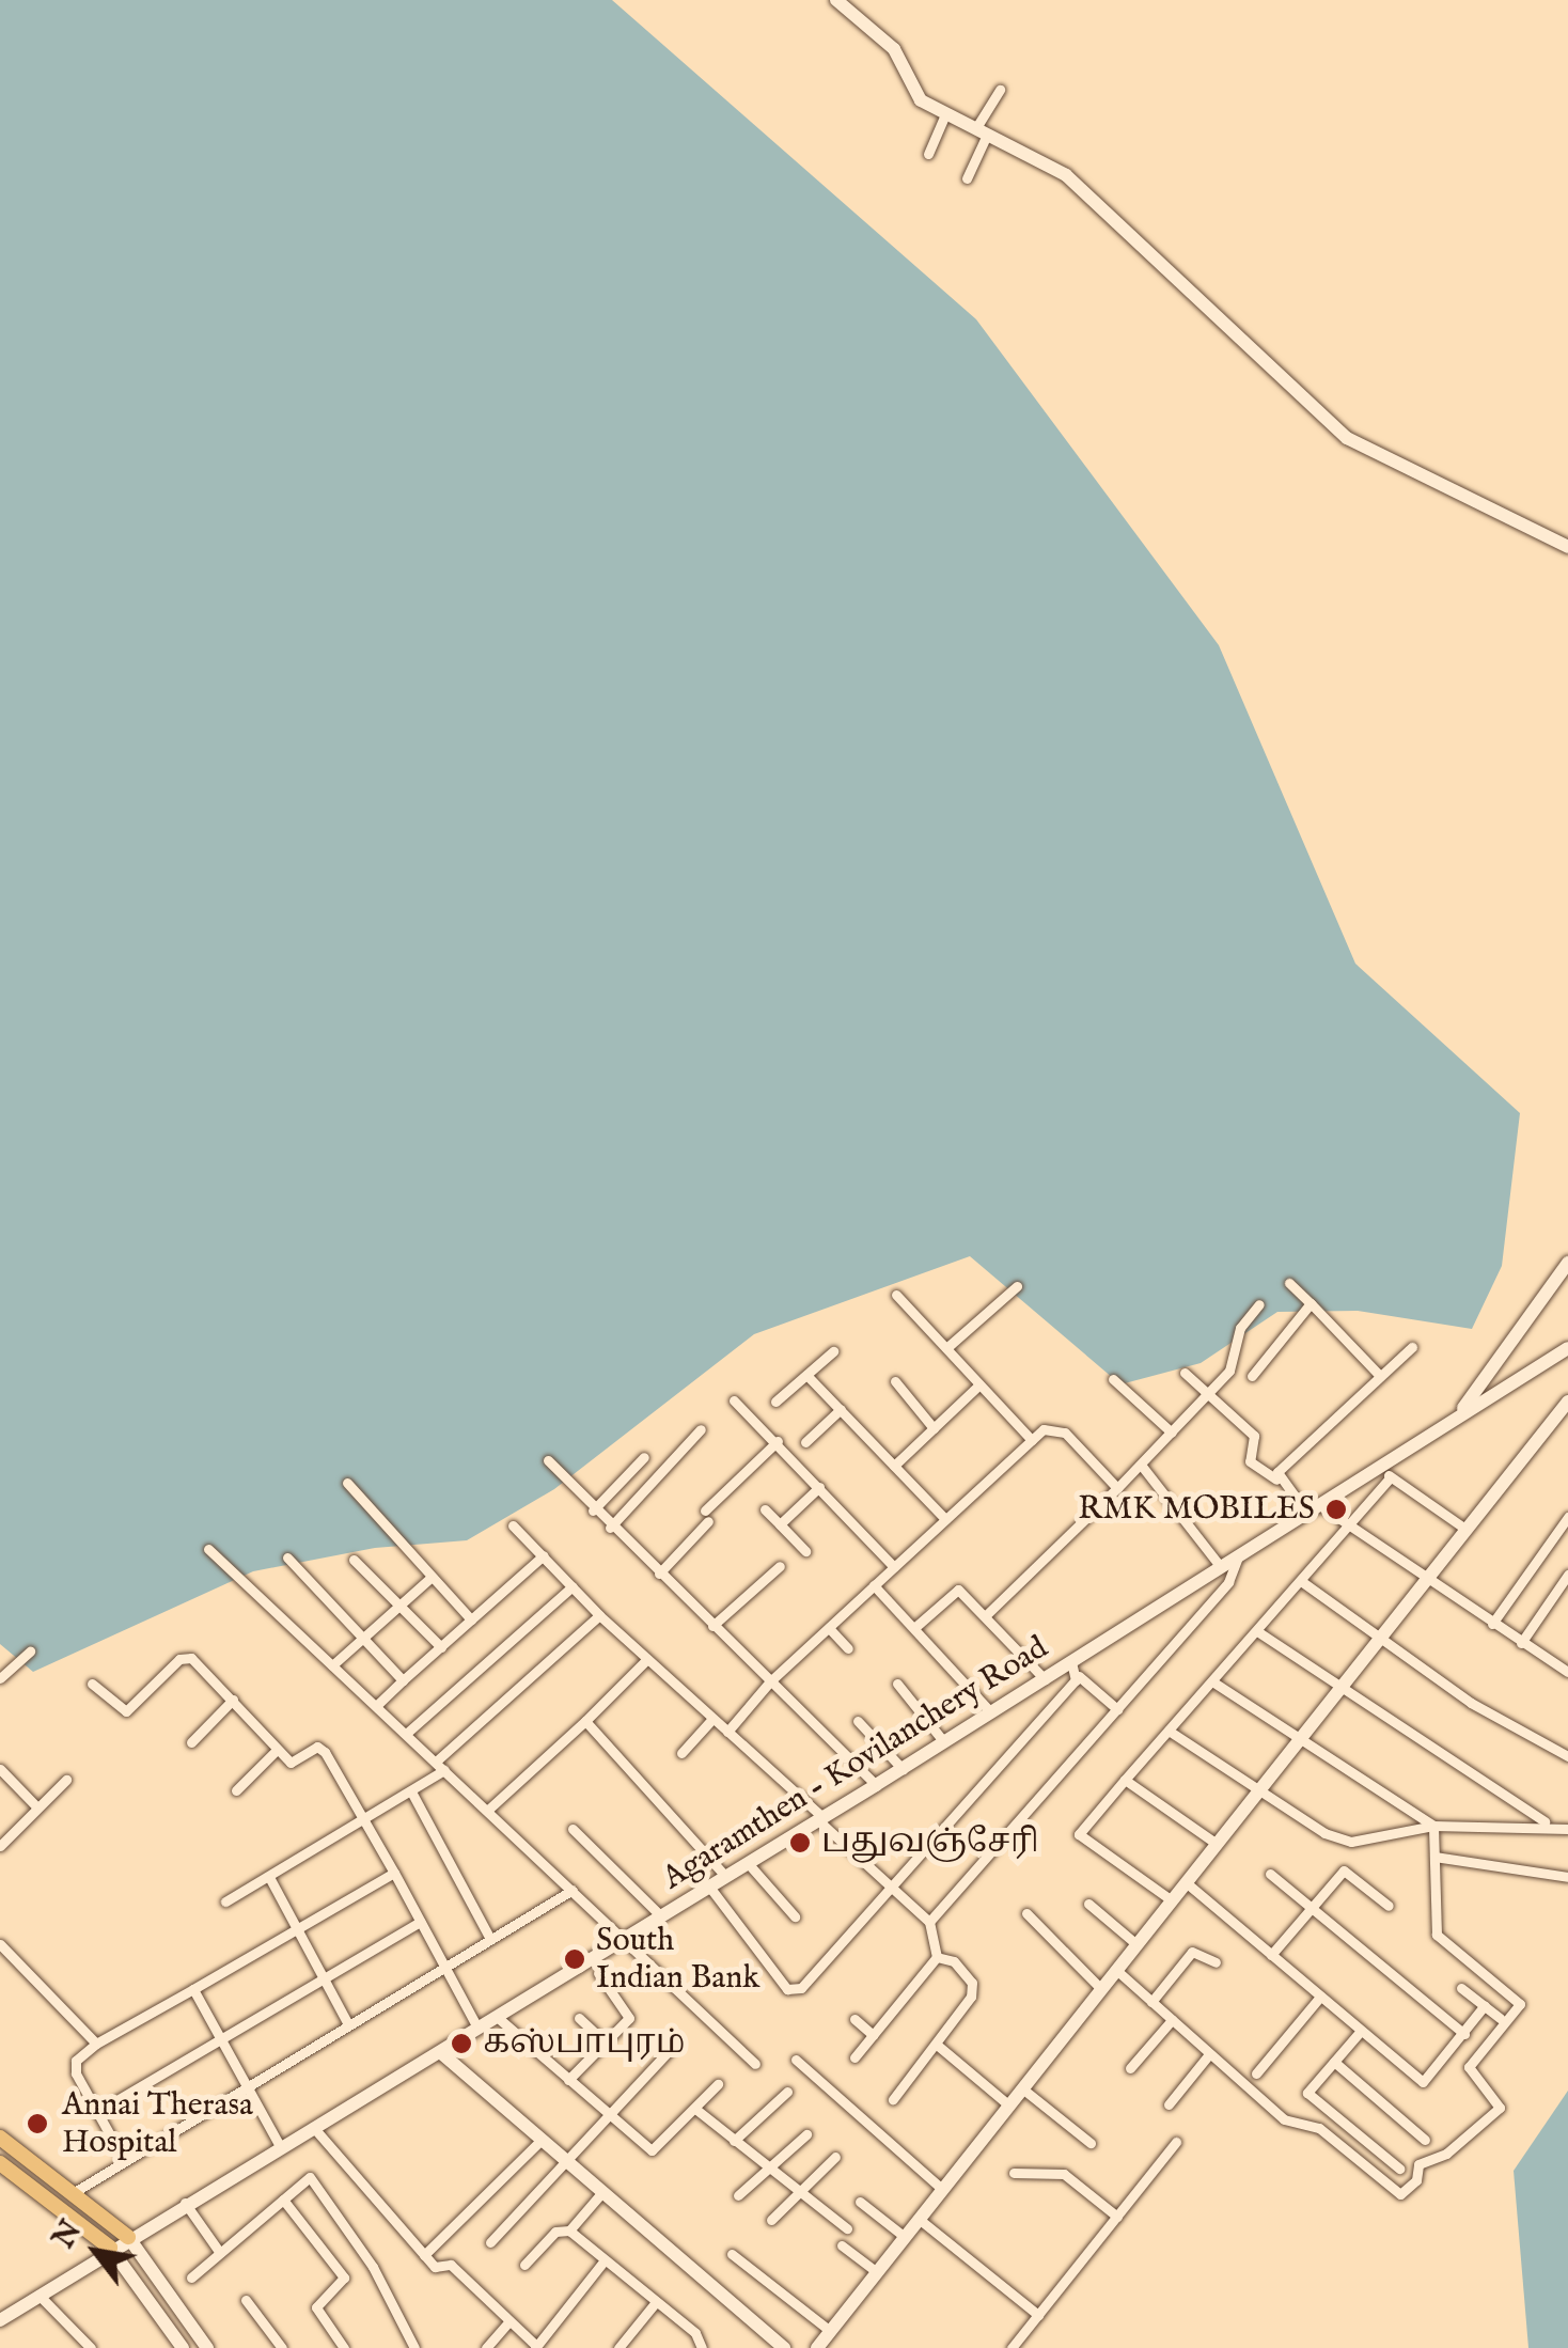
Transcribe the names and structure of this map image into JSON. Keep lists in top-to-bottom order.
{
  "streets": {
    "street": ["Agaramthen - Kovilanchery Road"]
  },
  "places": [
    "RMK MOBILES",
    "பதுவஞ்சேரி",
    "South Indian Bank",
    "கஸ்பாபுரம்",
    "Annai Therasa Hospital"
  ],
  "north": "top left"
}
